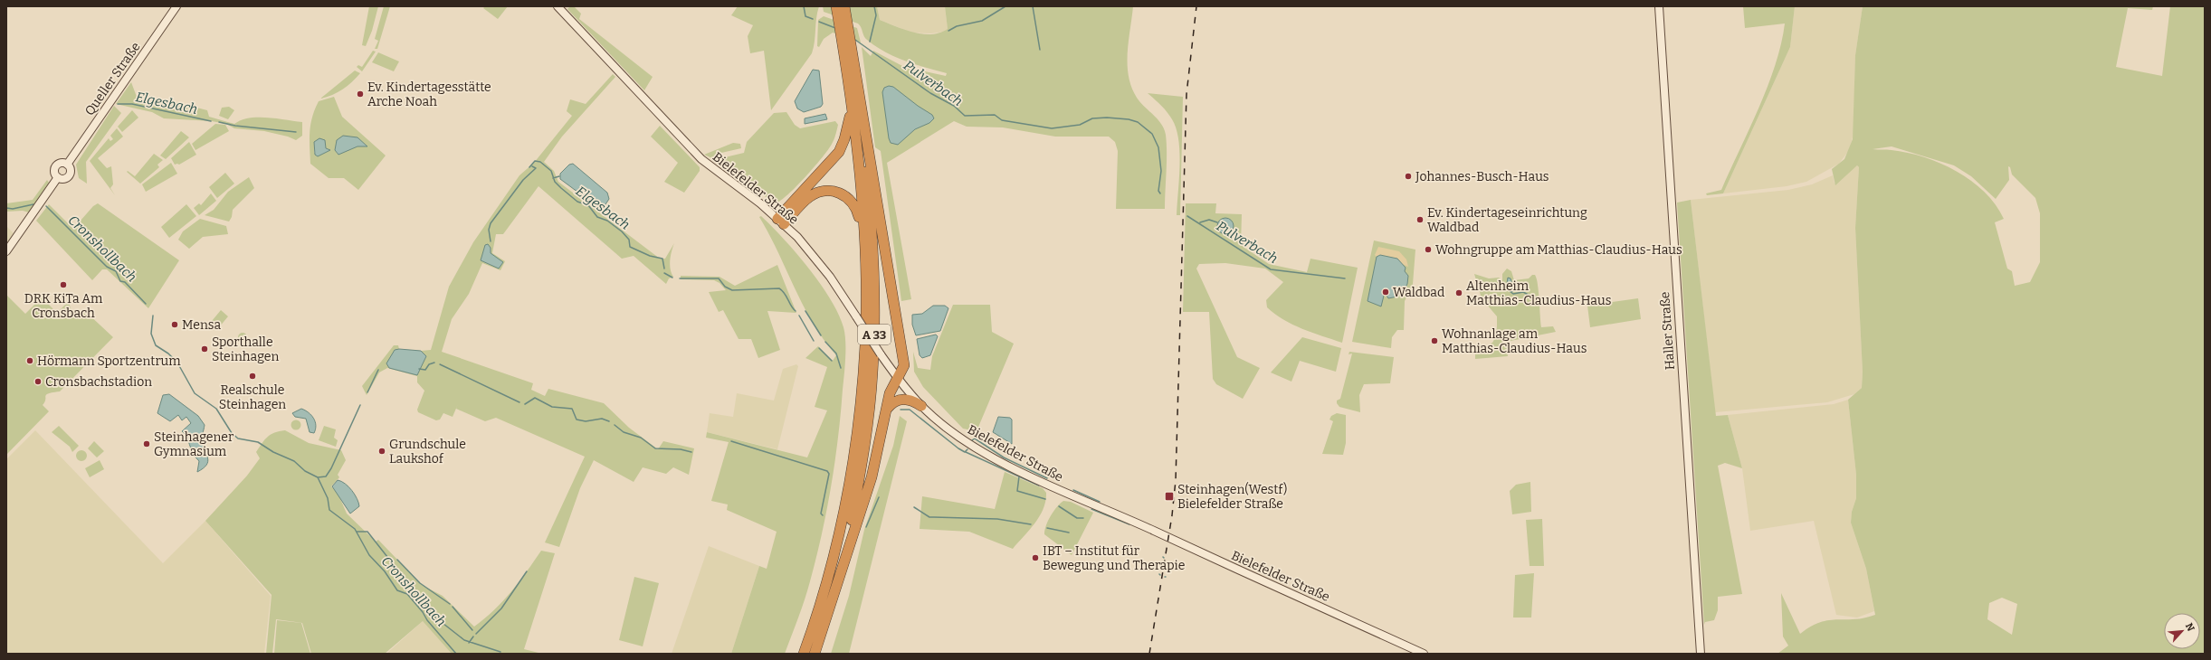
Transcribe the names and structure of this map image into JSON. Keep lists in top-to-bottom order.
{
  "streets": {
    "highway": ["A 33"],
    "main road": ["Queller Straße", "Bielefelder Straße", "Haller Straße"]
  },
  "water": ["Pulverbach", "Elgesbach", "Cronshollbach"],
  "places": {
    "other": [
      "Ev. Kindertagesstätte Arche Noah",
      "Johannes-Busch-Haus",
      "Ev. Kindertageseinrichtung Waldbad",
      "Wohngruppe am Matthias-Claudius-Haus",
      "DRK KiTa Am Cronsbach",
      "Waldbad",
      "Altenheim Matthias-Claudius-Haus",
      "Mensa",
      "Wohnanlage am Matthias-Claudius-Haus",
      "Sporthalle Steinhagen",
      "Hörmann Sportzentrum",
      "Realschule Steinhagen",
      "Cronsbachstadion",
      "Steinhagener Gymnasium",
      "Grundschule Laukshof",
      "IBT – Institut für Bewegung und Therapie"
    ],
    "transit": ["Steinhagen(Westf) Bielefelder Straße"]
  },
  "north": "top right"
}
